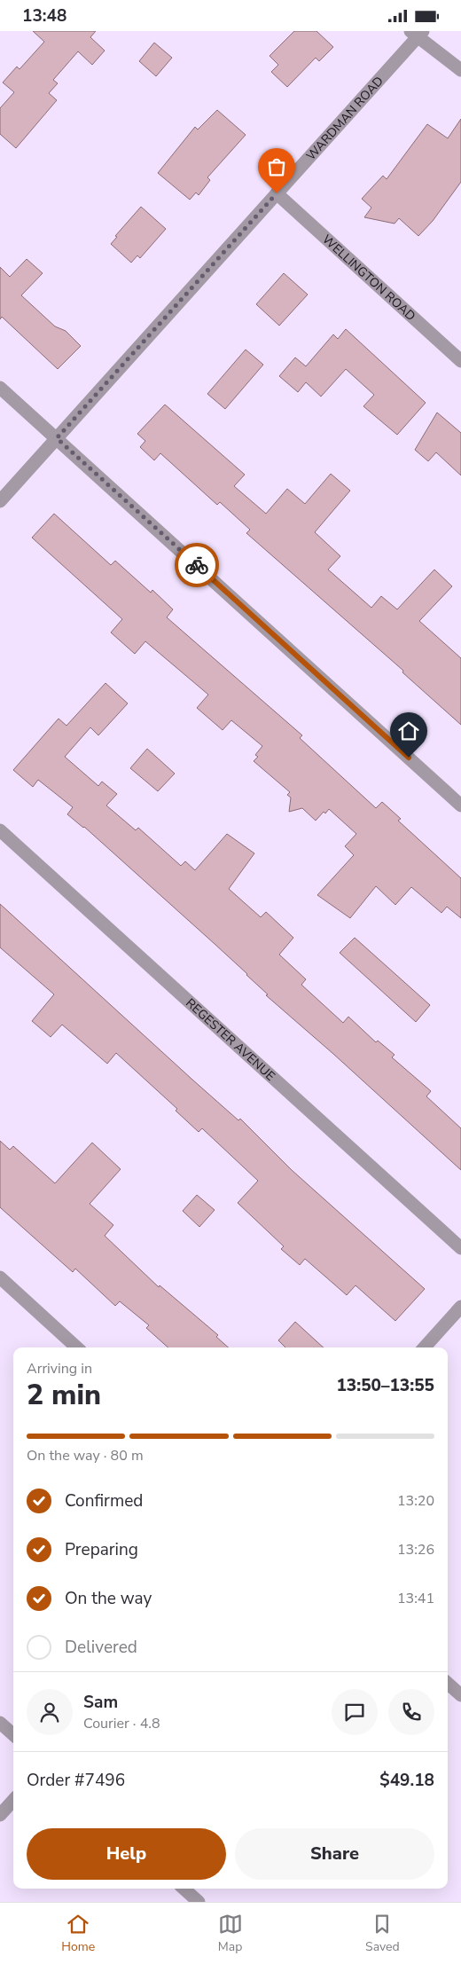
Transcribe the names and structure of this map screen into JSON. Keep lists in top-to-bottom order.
{
  "streets": {
    "street": ["WARDMAN ROAD", "WELLINGTON ROAD", "REGESTER AVENUE"]
  },
  "crossings": [
    ["WARDMAN ROAD", "WELLINGTON ROAD"]
  ],
  "page": {
    "status": "13:48",
    "heading": ["2 min", "Arriving in", "13:50–13:55"],
    "panel": [
      "Sam",
      "Courier · 4.8",
      "Order #7496",
      "$49.18"
    ],
    "bar": "On the way · 80 m",
    "list": [
      ["Confirmed", "13:20"],
      ["Preparing", "13:26"],
      ["On the way", "13:41"],
      "Delivered"
    ],
    "buttons": ["Help", "Share"],
    "tabs": ["Home", "Map", "Saved"]
  }
}
